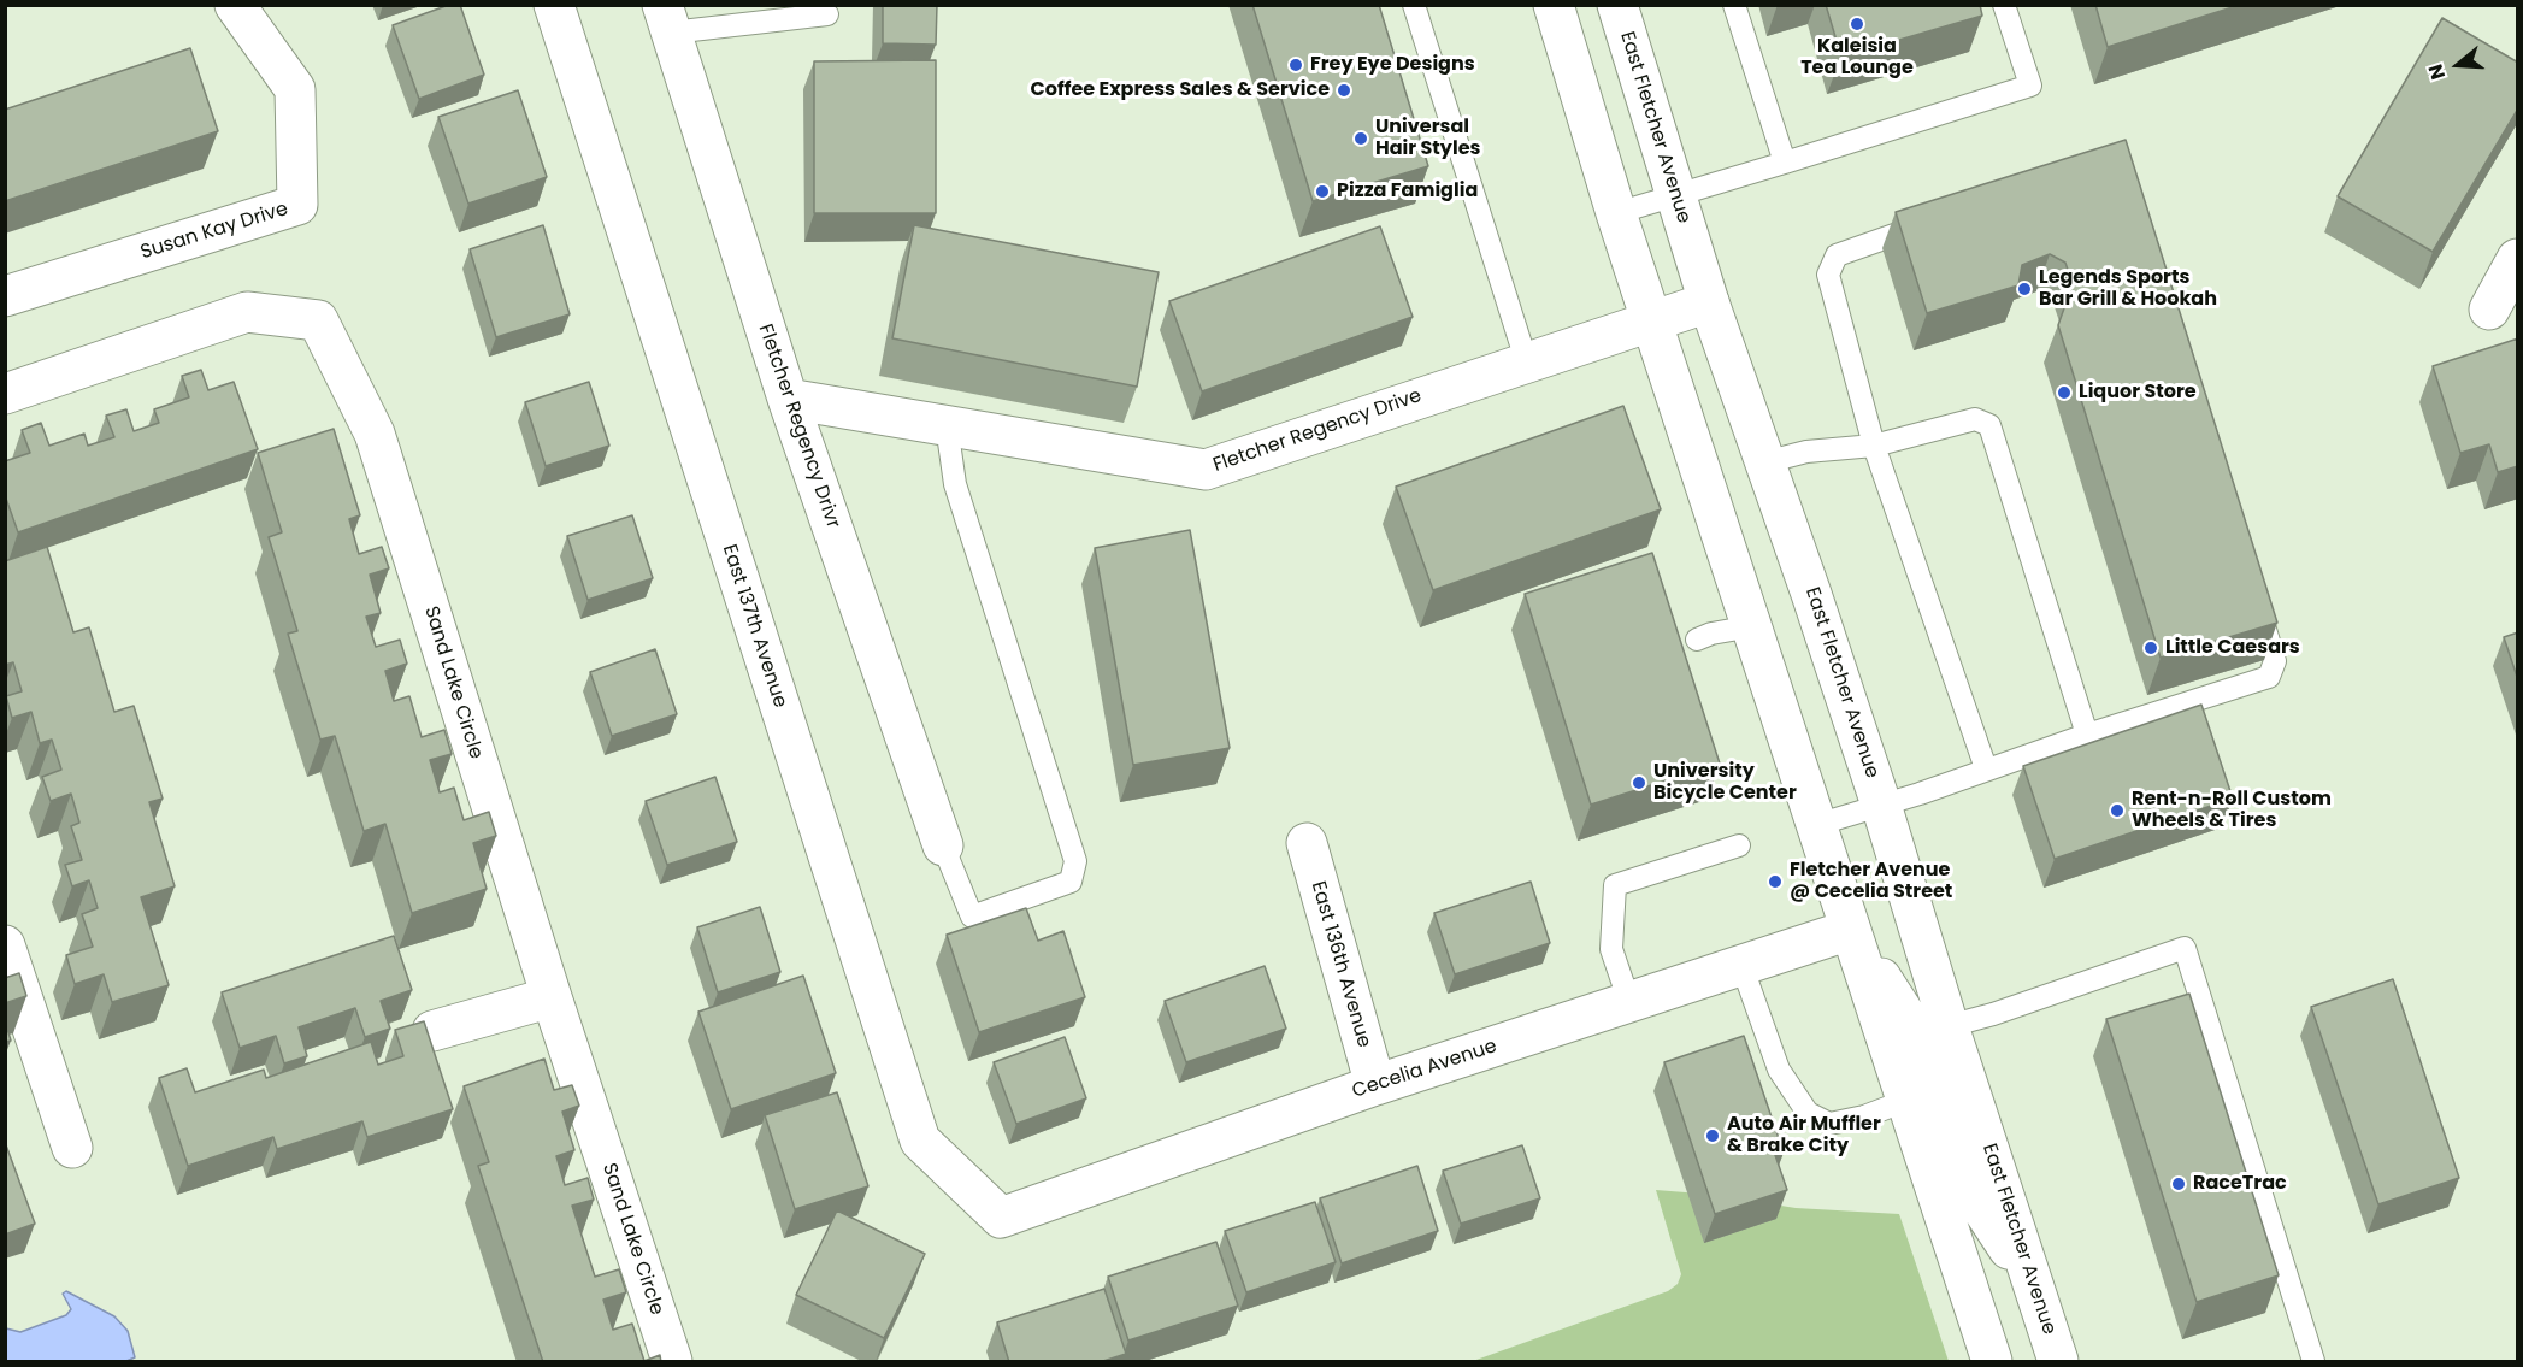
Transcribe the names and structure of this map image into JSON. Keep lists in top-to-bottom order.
{
  "streets": {
    "street": [
      "East Fletcher Avenue",
      "Susan Kay Drive",
      "Fletcher Regency Drivr",
      "Fletcher Regency Drive",
      "East 137th Avenue",
      "Sand Lake Circle",
      "East 136th Avenue",
      "Cecelia Avenue"
    ]
  },
  "crossings": [
    ["East Fletcher Avenue", "Fletcher Regency Drive"],
    ["Fletcher Regency Drivr", "Fletcher Regency Drive"],
    ["East 137th Avenue", "Cecelia Avenue"],
    ["East 136th Avenue", "Cecelia Avenue"]
  ],
  "places": [
    "Kaleisia Tea Lounge",
    "Frey Eye Designs",
    "Coffee Express Sales & Service",
    "Universal Hair Styles",
    "Pizza Famiglia",
    "Legends Sports Bar Grill & Hookah",
    "Liquor Store",
    "Little Caesars",
    "University Bicycle Center",
    "Rent-n-Roll Custom Wheels & Tires",
    "Fletcher Avenue @ Cecelia Street",
    "Auto Air Muffler & Brake City",
    "RaceTrac"
  ],
  "north": "left"
}
